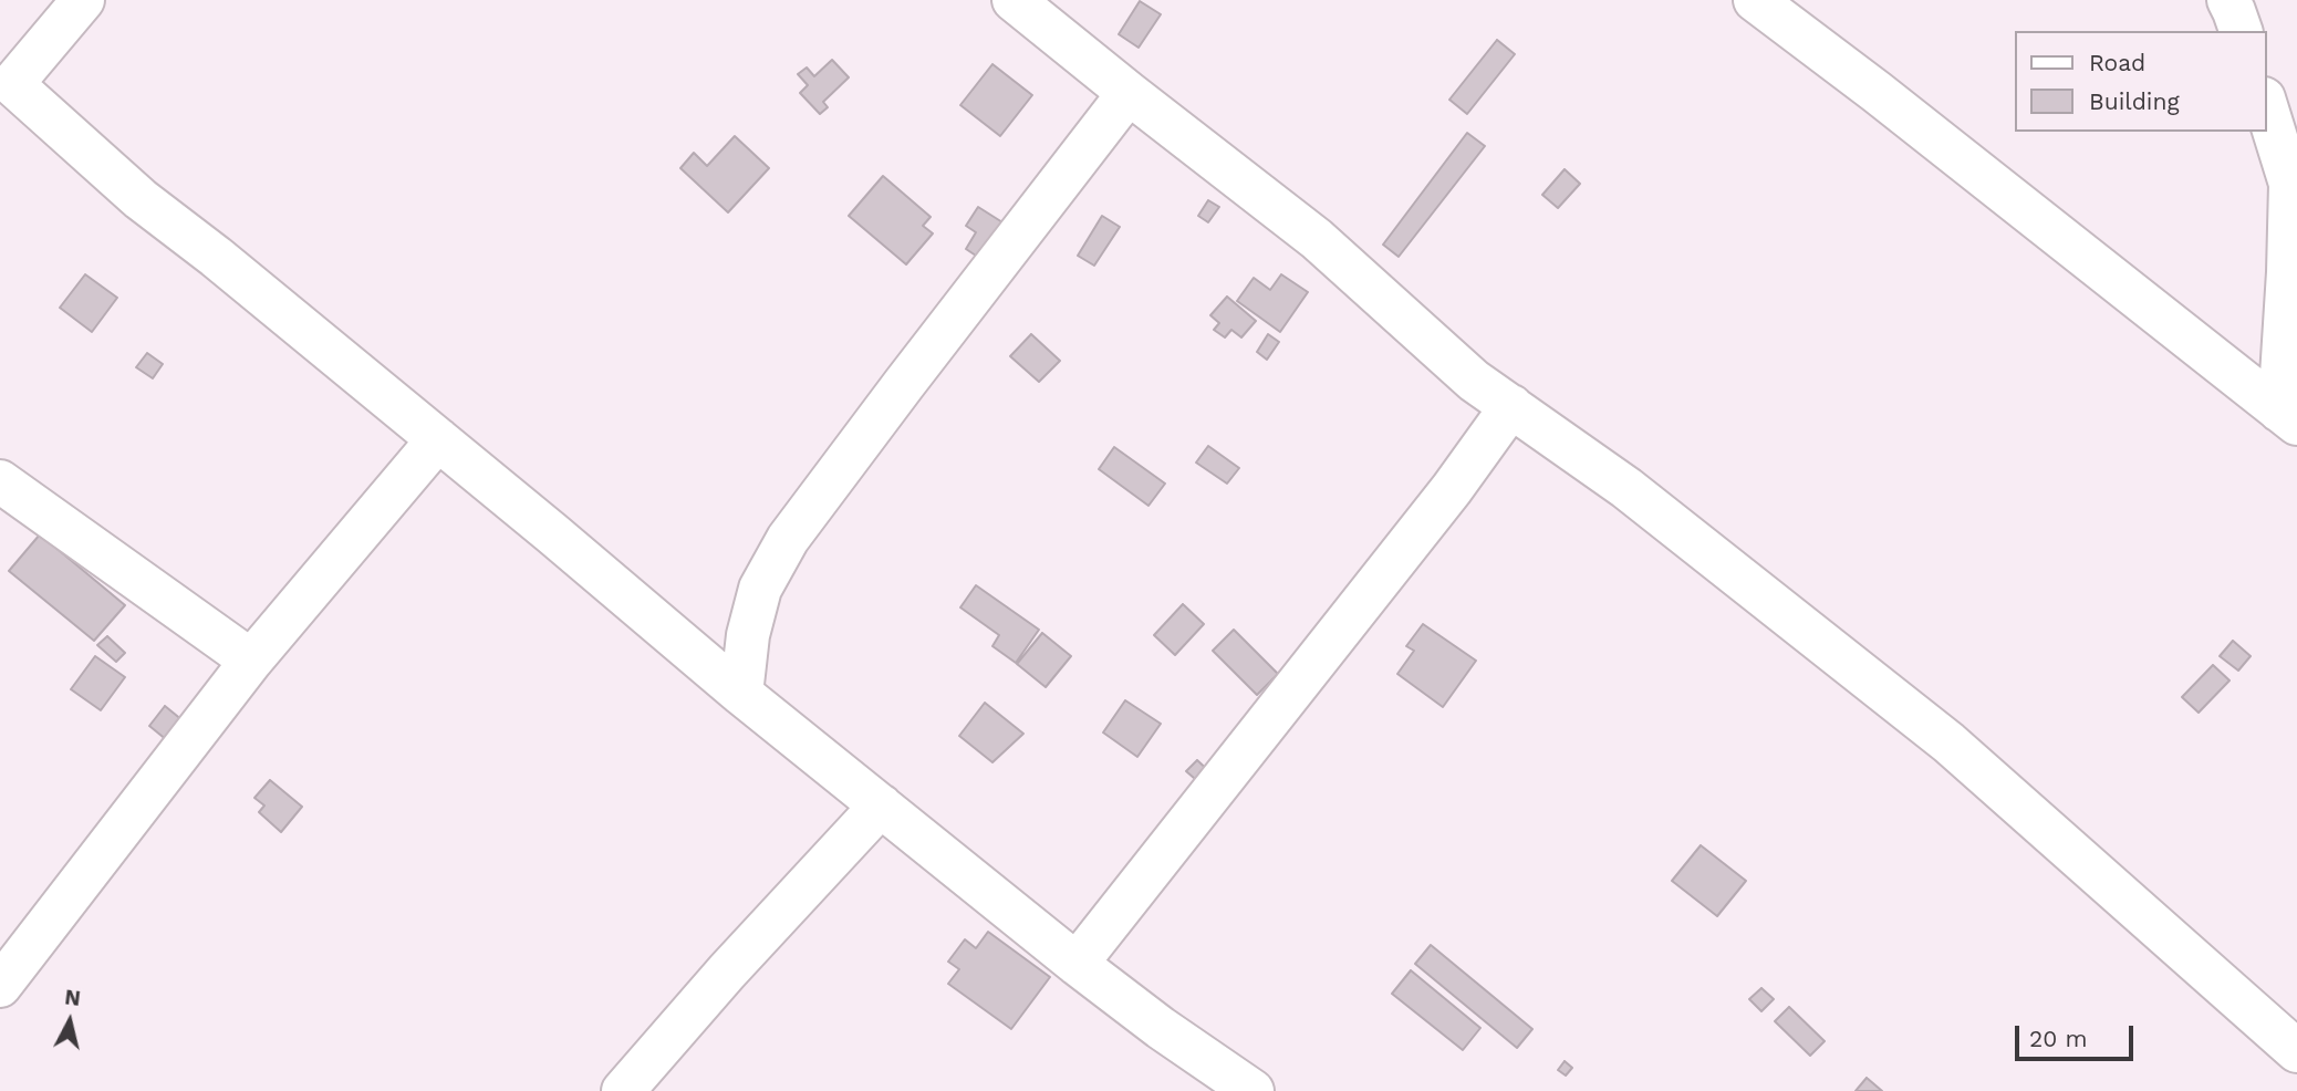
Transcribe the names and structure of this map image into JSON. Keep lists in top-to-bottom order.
{
  "legend": ["Road", "Building"],
  "scale_bar": "20 m",
  "north": "top"
}
